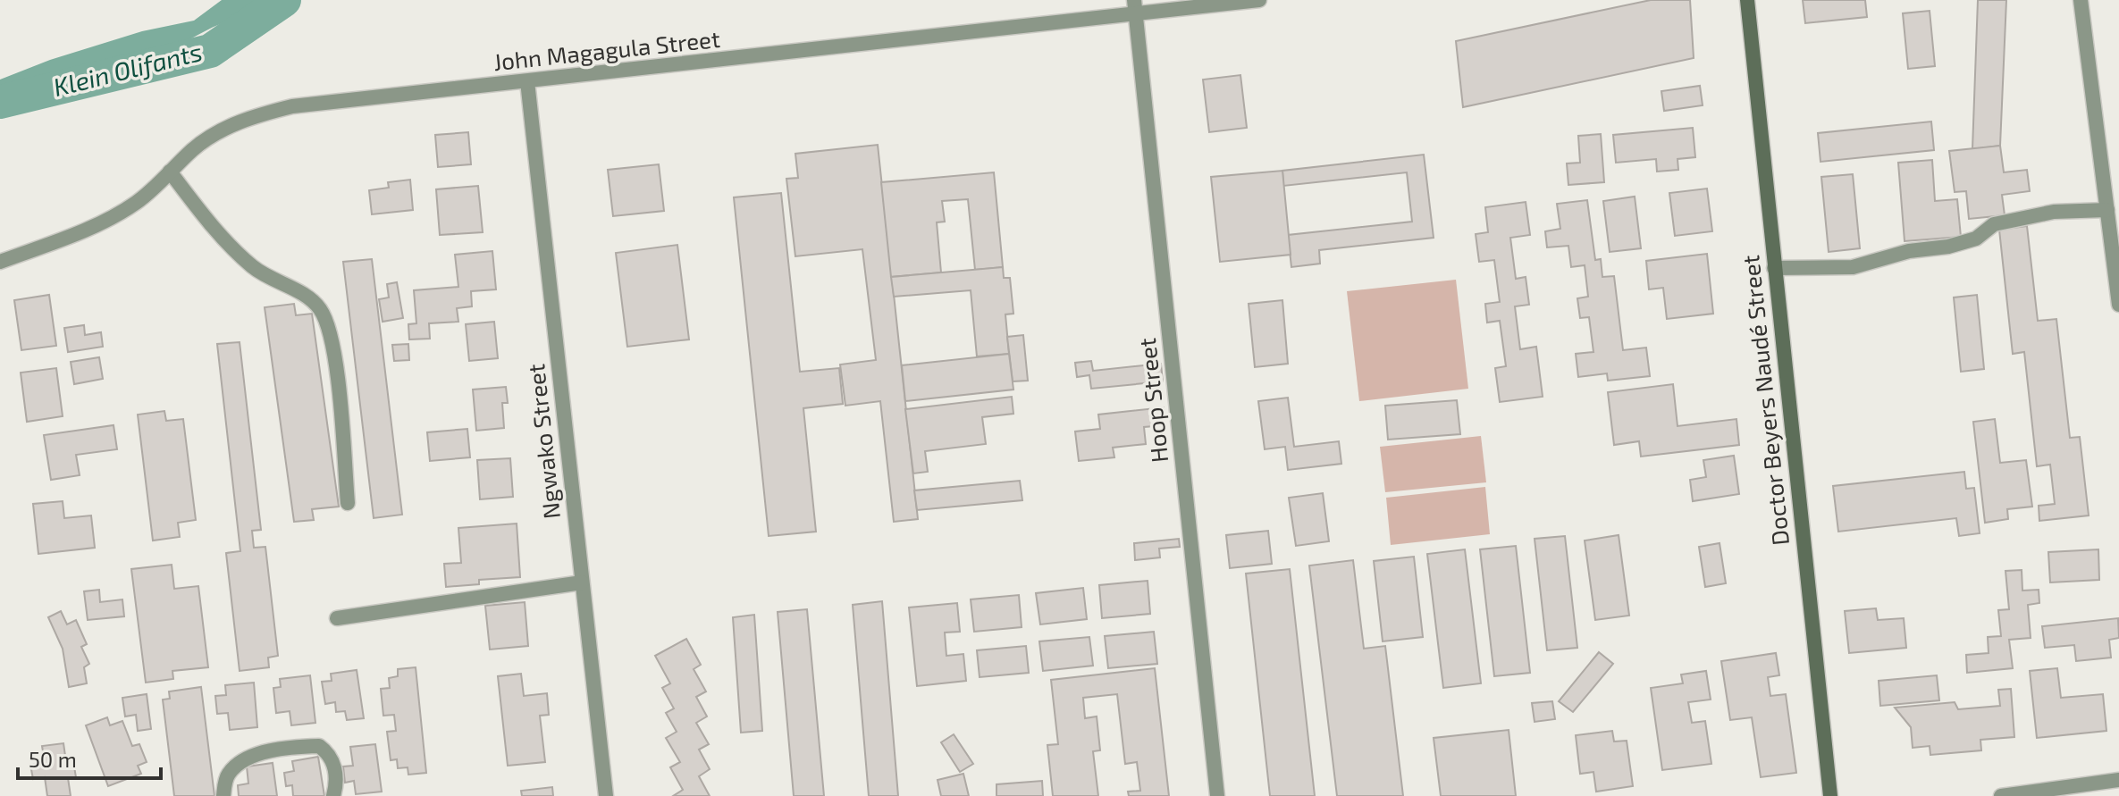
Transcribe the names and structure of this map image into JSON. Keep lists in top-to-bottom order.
{
  "streets": {
    "street": [
      "John Magagula Street",
      "Hoop Street",
      "Doctor Beyers Naudé Street",
      "Ngwako Street"
    ]
  },
  "crossings": [
    ["John Magagula Street", "Hoop Street"],
    ["John Magagula Street", "Ngwako Street"]
  ],
  "water": ["Klein Olifants"],
  "scale_bar": "50 m"
}
